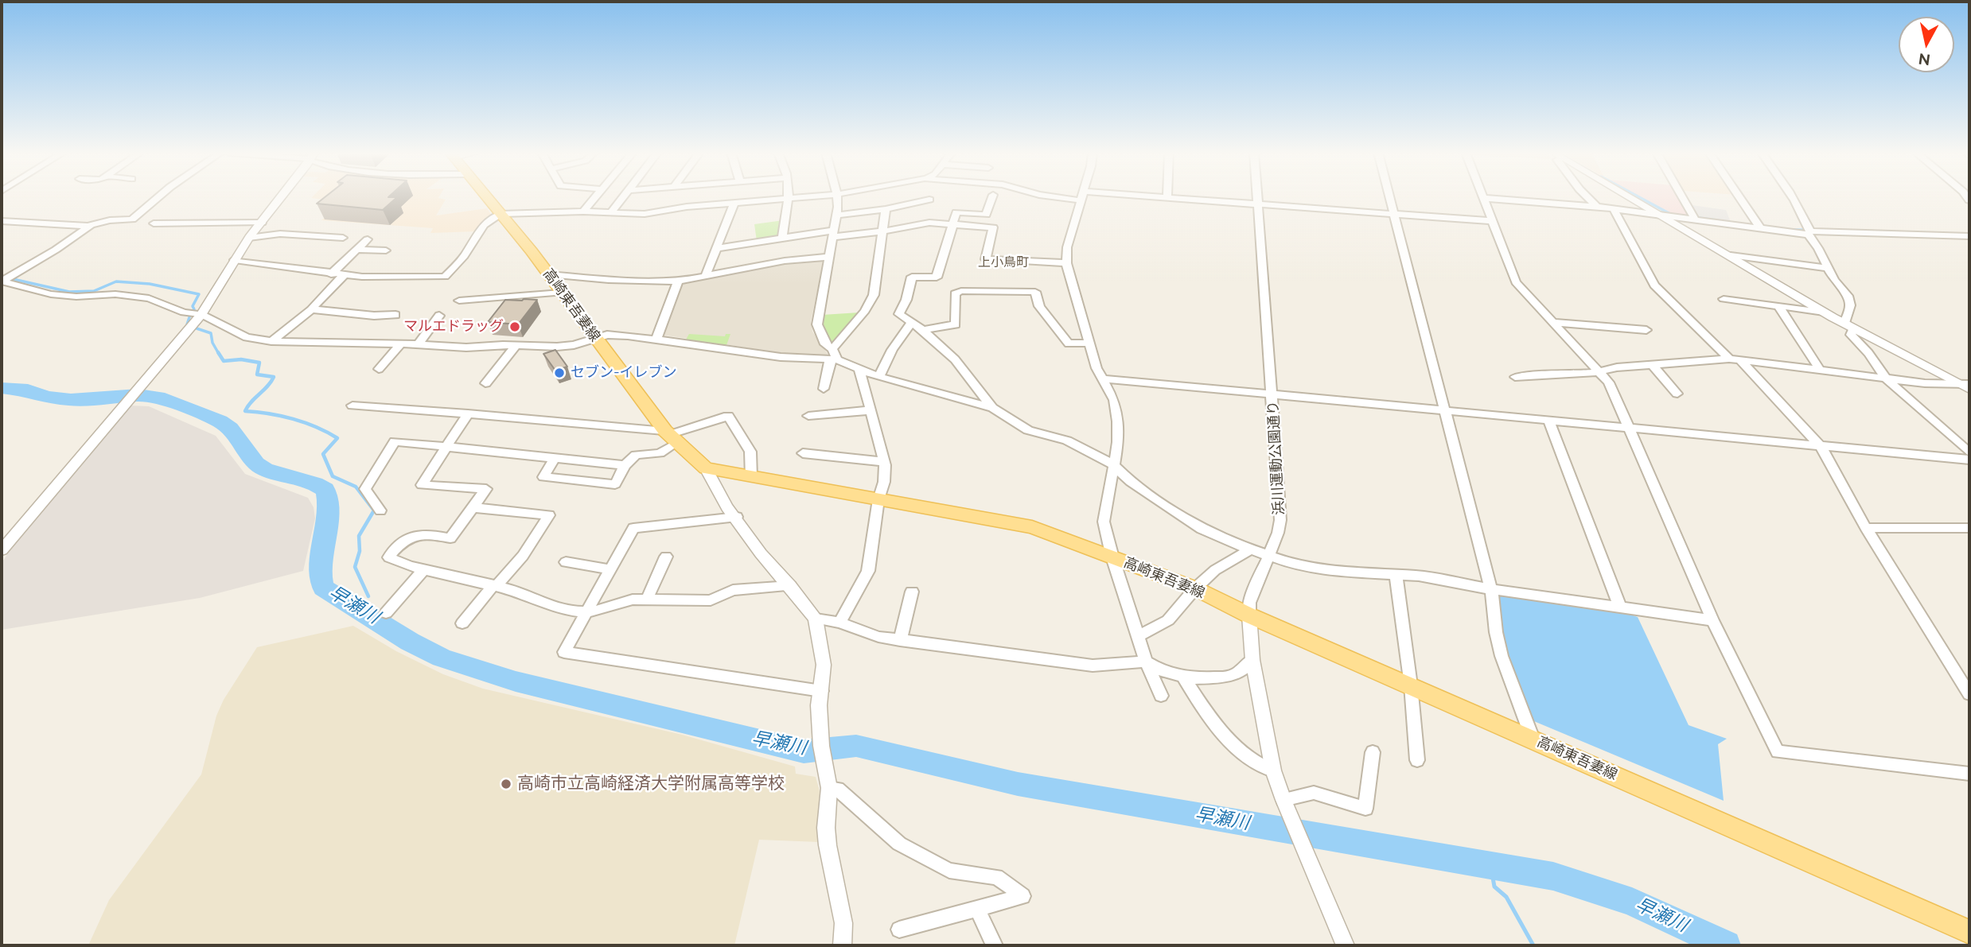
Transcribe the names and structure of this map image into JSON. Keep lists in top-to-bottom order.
{
  "streets": {
    "main road": ["高崎東吾妻線"],
    "street": ["浜川運動公園通り"]
  },
  "crossings": [
    ["高崎東吾妻線", "浜川運動公園通り"]
  ],
  "districts": ["上小鳥町"],
  "water": ["早瀬川"],
  "places": ["マルエドラッグ", "セブン-イレブン", "高崎市立高崎経済大学附属高等学校"],
  "north": "bottom"
}
